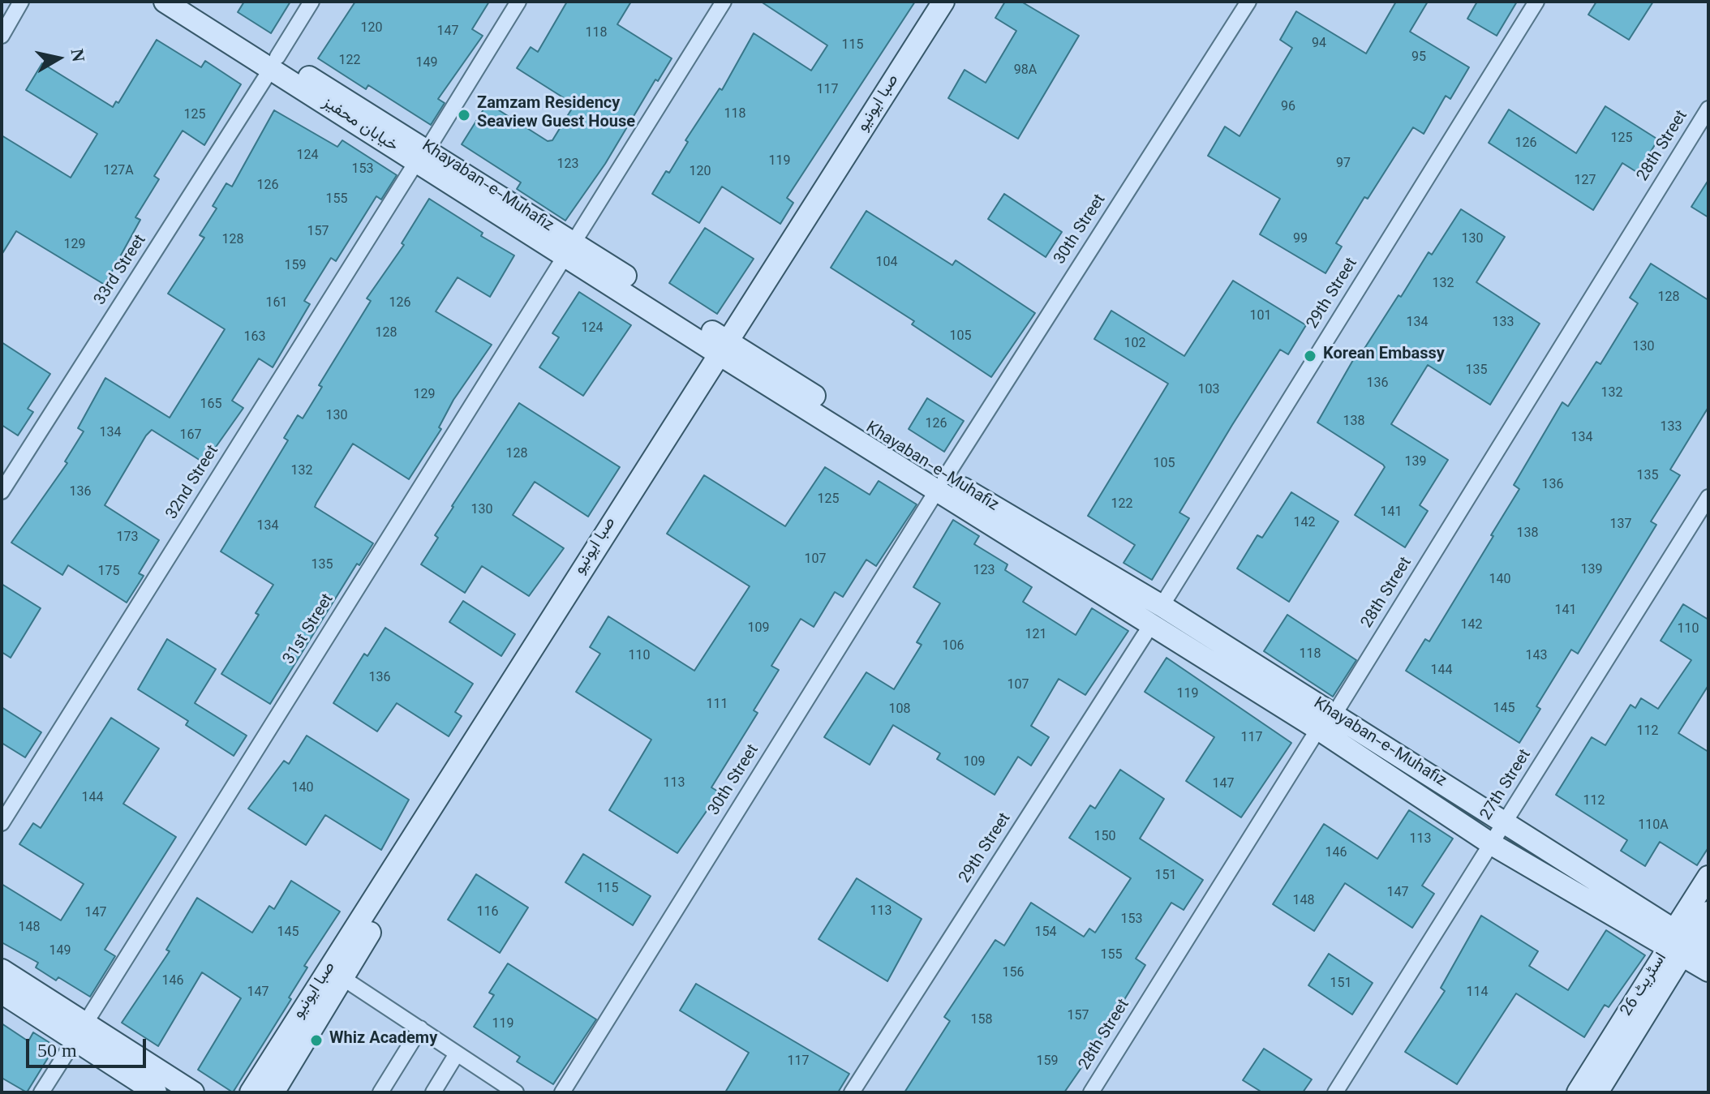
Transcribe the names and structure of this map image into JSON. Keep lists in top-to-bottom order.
{
  "streets": {
    "street": [
      "صبا ایونیو",
      "خیابان محفیز",
      "28th Street",
      "Khayaban-e-Muhafiz",
      "30th Street",
      "33rd Street",
      "29th Street",
      "32nd Street",
      "31st Street",
      "27th Street",
      "اسٹریٹ 26"
    ]
  },
  "crossings": [
    ["صبا ایونیو", "خیابان محفیز"],
    ["صبا ایونیو", "Khayaban-e-Muhafiz"],
    ["خیابان محفیز", "Khayaban-e-Muhafiz"],
    ["خیابان محفیز", "33rd Street"],
    ["خیابان محفیز", "32nd Street"],
    ["خیابان محفیز", "31st Street"],
    ["28th Street", "Khayaban-e-Muhafiz"],
    ["Khayaban-e-Muhafiz", "30th Street"],
    ["Khayaban-e-Muhafiz", "29th Street"],
    ["Khayaban-e-Muhafiz", "27th Street"],
    ["Khayaban-e-Muhafiz", "اسٹریٹ 26"]
  ],
  "places": ["Zamzam Residency Seaview Guest House", "Korean Embassy", "Whiz Academy"],
  "house_numbers": [
    "120",
    "147",
    "118",
    "94",
    "115",
    "95",
    "122",
    "149",
    "98A",
    "117",
    "96",
    "118",
    "125",
    "125",
    "126",
    "124",
    "119",
    "97",
    "123",
    "153",
    "127A",
    "120",
    "127",
    "126",
    "155",
    "157",
    "99",
    "130",
    "128",
    "129",
    "104",
    "159",
    "132",
    "128",
    "161",
    "126",
    "101",
    "134",
    "133",
    "124",
    "128",
    "105",
    "163",
    "102",
    "130",
    "135",
    "136",
    "103",
    "132",
    "129",
    "165",
    "130",
    "138",
    "126",
    "133",
    "134",
    "167",
    "134",
    "128",
    "139",
    "105",
    "132",
    "135",
    "136",
    "136",
    "125",
    "122",
    "130",
    "141",
    "142",
    "137",
    "134",
    "138",
    "173",
    "107",
    "135",
    "139",
    "123",
    "175",
    "140",
    "141",
    "142",
    "109",
    "110",
    "121",
    "106",
    "118",
    "110",
    "143",
    "144",
    "136",
    "107",
    "119",
    "111",
    "145",
    "108",
    "112",
    "117",
    "109",
    "113",
    "147",
    "140",
    "144",
    "112",
    "110A",
    "150",
    "113",
    "146",
    "151",
    "115",
    "147",
    "148",
    "113",
    "116",
    "147",
    "153",
    "148",
    "145",
    "154",
    "149",
    "155",
    "156",
    "146",
    "151",
    "147",
    "114",
    "157",
    "158",
    "119",
    "117",
    "159"
  ],
  "scale_bar": "50 m",
  "north": "right"
}
